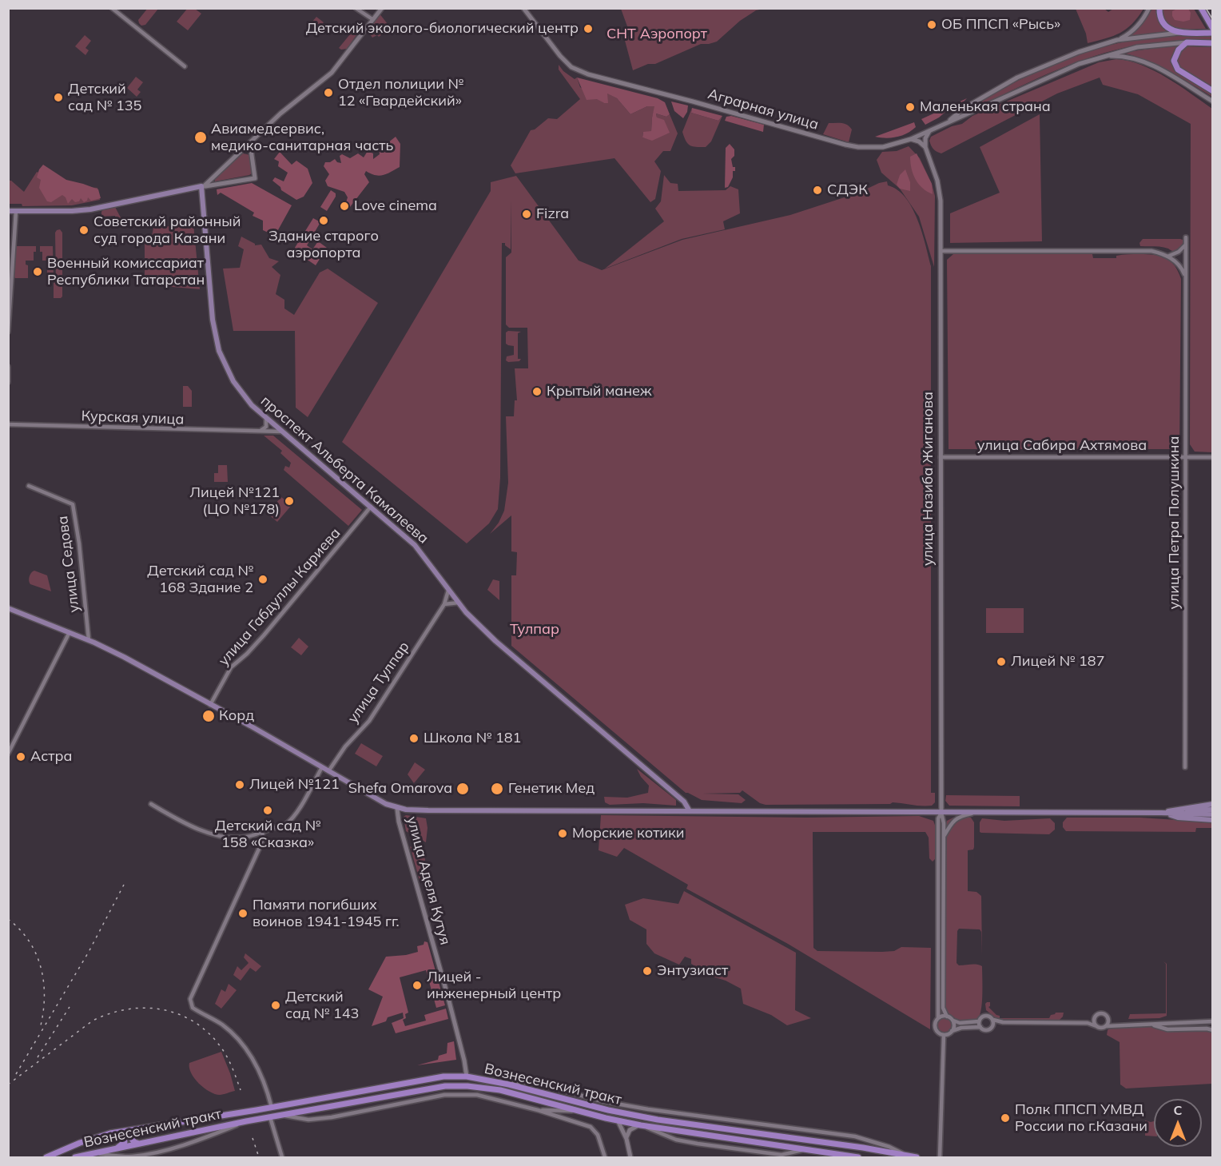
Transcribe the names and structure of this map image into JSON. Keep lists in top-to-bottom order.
{
  "streets": {
    "main road": [
      "Аграрная улица",
      "проспект Альберта Камалеева",
      "улица Аделя Кутуя",
      "Вознесенский тракт"
    ],
    "street": [
      "Курская улица",
      "улица Сабира Ахтямова",
      "улица Назиба Жиганова",
      "улица Петра Полушкина",
      "улица Седова",
      "улица Габдуллы Кариева",
      "улица Тулпар"
    ]
  },
  "crossings": [
    ["Курская улица", "проспект Альберта Камалеева"],
    ["улица Сабира Ахтямова", "улица Назиба Жиганова"],
    ["улица Сабира Ахтямова", "улица Петра Полушкина"],
    ["проспект Альберта Камалеева", "улица Габдуллы Кариева"],
    ["проспект Альберта Камалеева", "улица Тулпар"],
    ["улица Седова", "улица Аделя Кутуя"],
    ["улица Габдуллы Кариева", "улица Аделя Кутуя"],
    ["улица Тулпар", "улица Аделя Кутуя"],
    ["улица Аделя Кутуя", "Вознесенский тракт"]
  ],
  "parks": ["СНТ Аэропорт", "Тулпар"],
  "places": [
    "ОБ ППСП «Рысь»",
    "Детский эколого-биологический центр",
    "Отдел полиции № 12 «Гвардейский»",
    "Детский сад № 135",
    "Маленькая страна",
    "Авиамедсервис, медико-санитарная часть",
    "СДЭК",
    "Love cinema",
    "Fizra",
    "Здание старого аэропорта",
    "Советский районный суд города Казани",
    "Военный комиссариат Республики Татарстан",
    "Крытый манеж",
    "Лицей №121 (ЦО №178)",
    "Детский сад № 168 Здание 2",
    "Лицей № 187",
    "Корд",
    "Школа № 181",
    "Астра",
    "Лицей №121",
    "Shefa Omarova",
    "Генетик Мед",
    "Детский сад № 158 «Сказка»",
    "Морские котики",
    "Памяти погибших воинов 1941-1945 гг.",
    "Энтузиаст",
    "Лицей - инженерный центр",
    "Детский сад № 143",
    "Полк ППСП УМВД России по г.Казани"
  ],
  "north": "top"
}
